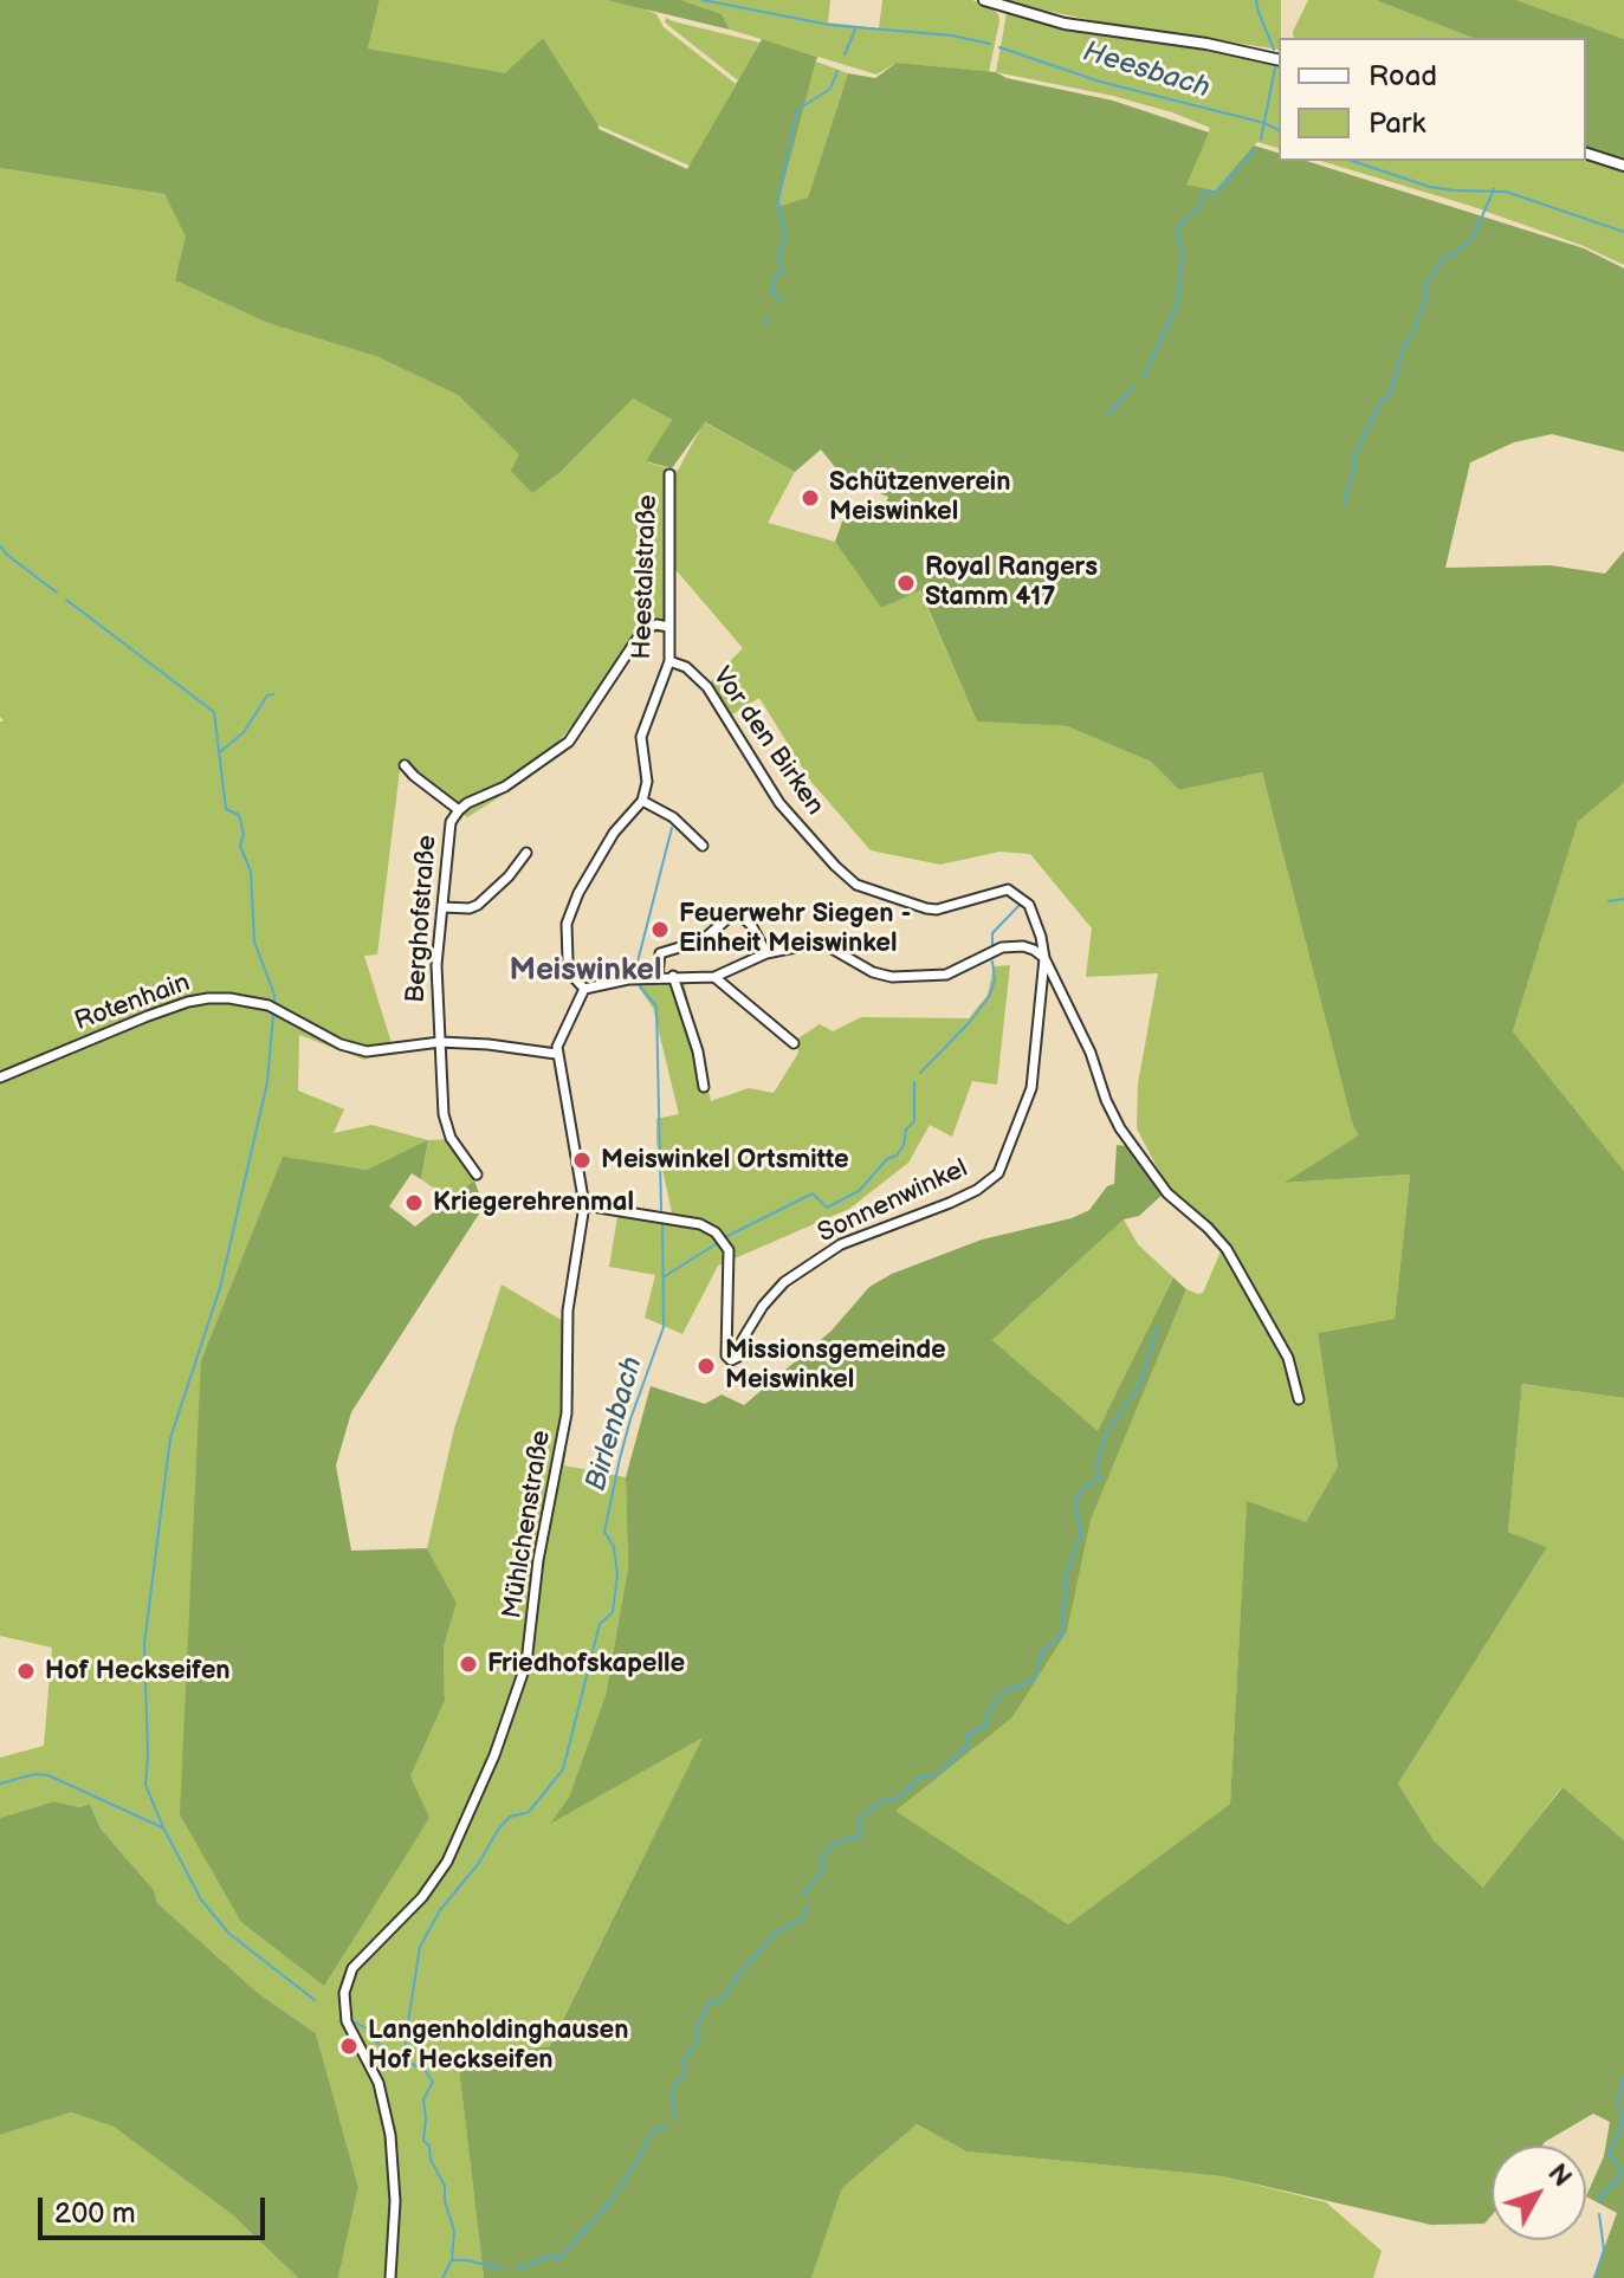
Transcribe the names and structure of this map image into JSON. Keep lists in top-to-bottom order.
{
  "streets": {
    "street": [
      "Heestalstraße",
      "Vor den Birken",
      "Berghofstraße",
      "Rotenhain",
      "Sonnenwinkel",
      "Mühlchenstraße"
    ]
  },
  "crossings": [
    ["Heestalstraße", "Vor den Birken"],
    ["Heestalstraße", "Berghofstraße"],
    ["Vor den Birken", "Sonnenwinkel"],
    ["Berghofstraße", "Rotenhain"],
    ["Rotenhain", "Mühlchenstraße"],
    ["Sonnenwinkel", "Mühlchenstraße"]
  ],
  "districts": ["Meiswinkel"],
  "water": ["Heesbach", "Birlenbach"],
  "places": [
    "Schützenverein Meiswinkel",
    "Royal Rangers Stamm 417",
    "Feuerwehr Siegen - Einheit Meiswinkel",
    "Meiswinkel Ortsmitte",
    "Kriegerehrenmal",
    "Missionsgemeinde Meiswinkel",
    "Friedhofskapelle",
    "Hof Heckseifen",
    "Langenholdinghausen Hof Heckseifen"
  ],
  "legend": ["Road", "Park"],
  "scale_bar": "200 m",
  "north": "top right"
}
